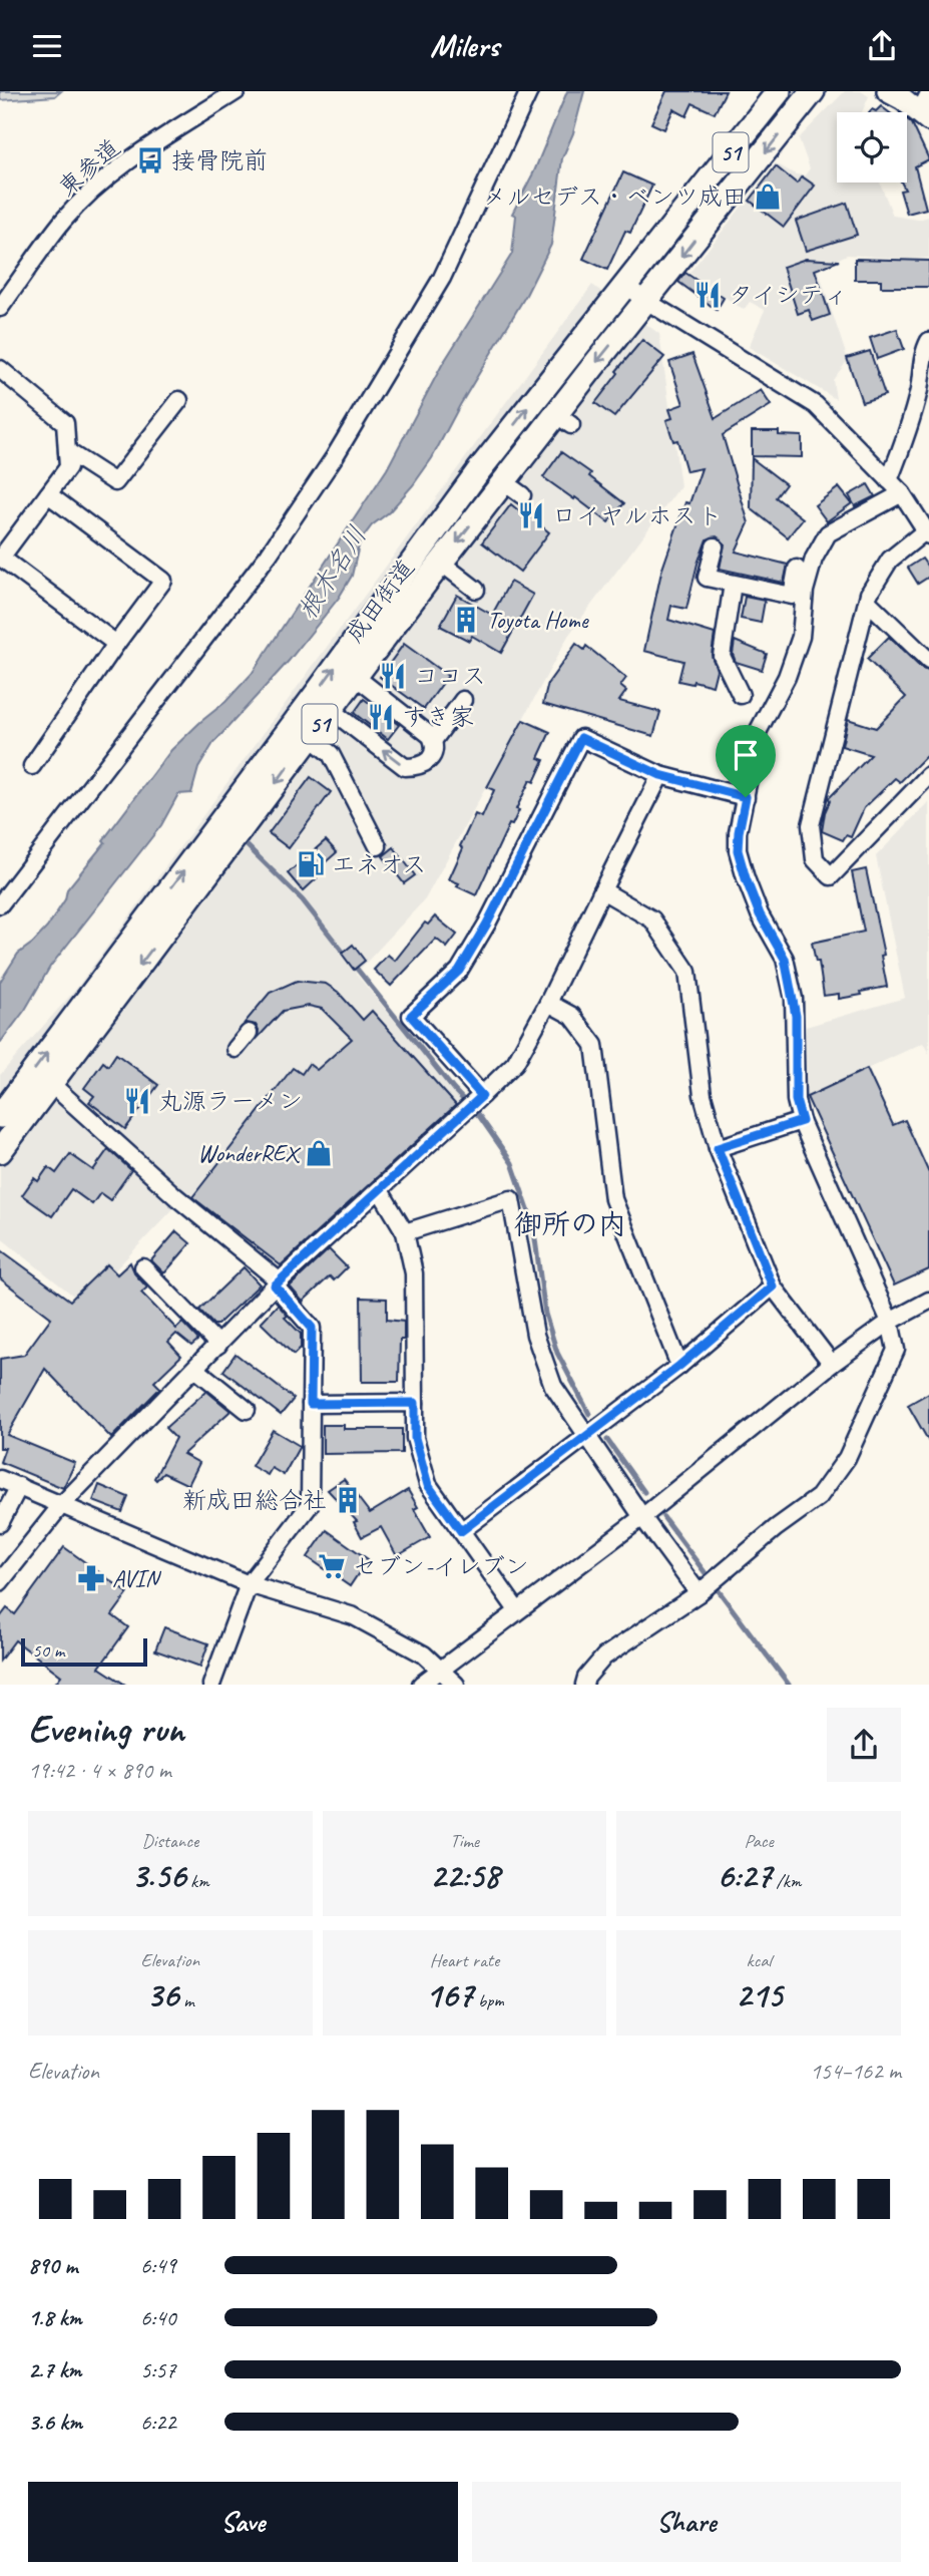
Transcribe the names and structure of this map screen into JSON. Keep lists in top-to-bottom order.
{
  "streets": {
    "highway": ["51", "成田街道"],
    "street": ["東参道"]
  },
  "districts": ["御所の内"],
  "water": ["根木名川"],
  "places": {
    "bus stop": ["接骨院前"],
    "shop": ["メルセデス・ベンツ成田", "WonderREX"],
    "restaurant": [
      "タイシティ",
      "ロイヤルホスト",
      "ココス",
      "すき家",
      "丸源ラーメン"
    ],
    "building": ["Toyota Home", "新成田総合社"],
    "fuel station": ["エネオス"],
    "supermarket": ["セブン-イレブン"],
    "pharmacy": ["AVIN"]
  },
  "scale_bar": "50 m",
  "page": {
    "header": "Milers",
    "scale": "50 m",
    "heading": ["Evening run", "19:42 · 4 × 890 m"],
    "stats": [
      ["Distance", "3.56 km"],
      ["Time", "22:58"],
      ["Pace", "6:27 /km"],
      ["Elevation", "36 m"],
      ["Heart rate", "167 bpm"],
      ["kcal", "215"]
    ],
    "chart": ["Elevation", "154–162 m"],
    "list": [
      {
        "name": "890 m",
        "note": "6:49"
      },
      {
        "name": "1.8 km",
        "note": "6:40"
      },
      {
        "name": "2.7 km",
        "note": "5:57"
      },
      {
        "name": "3.6 km",
        "note": "6:22"
      }
    ],
    "buttons": ["Save", "Share"]
  }
}
